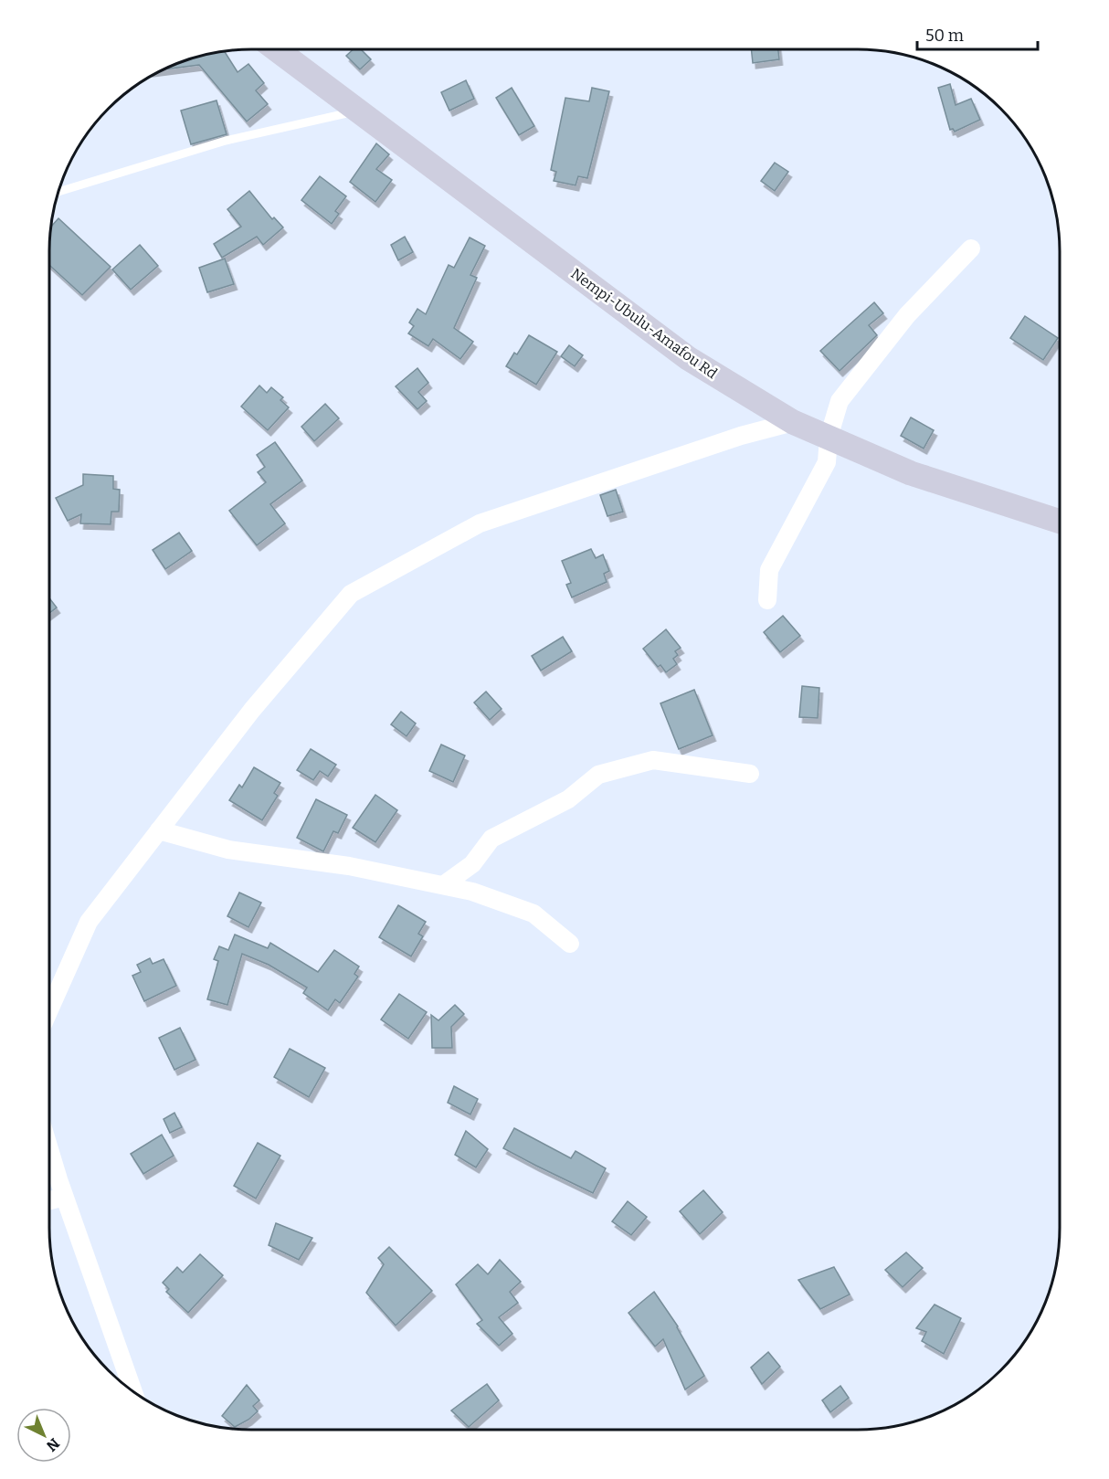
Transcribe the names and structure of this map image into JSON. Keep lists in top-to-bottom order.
{
  "streets": {
    "street": ["Nempi-Ubulu-Amafou Rd"]
  },
  "scale_bar": "50 m",
  "north": "bottom right"
}
